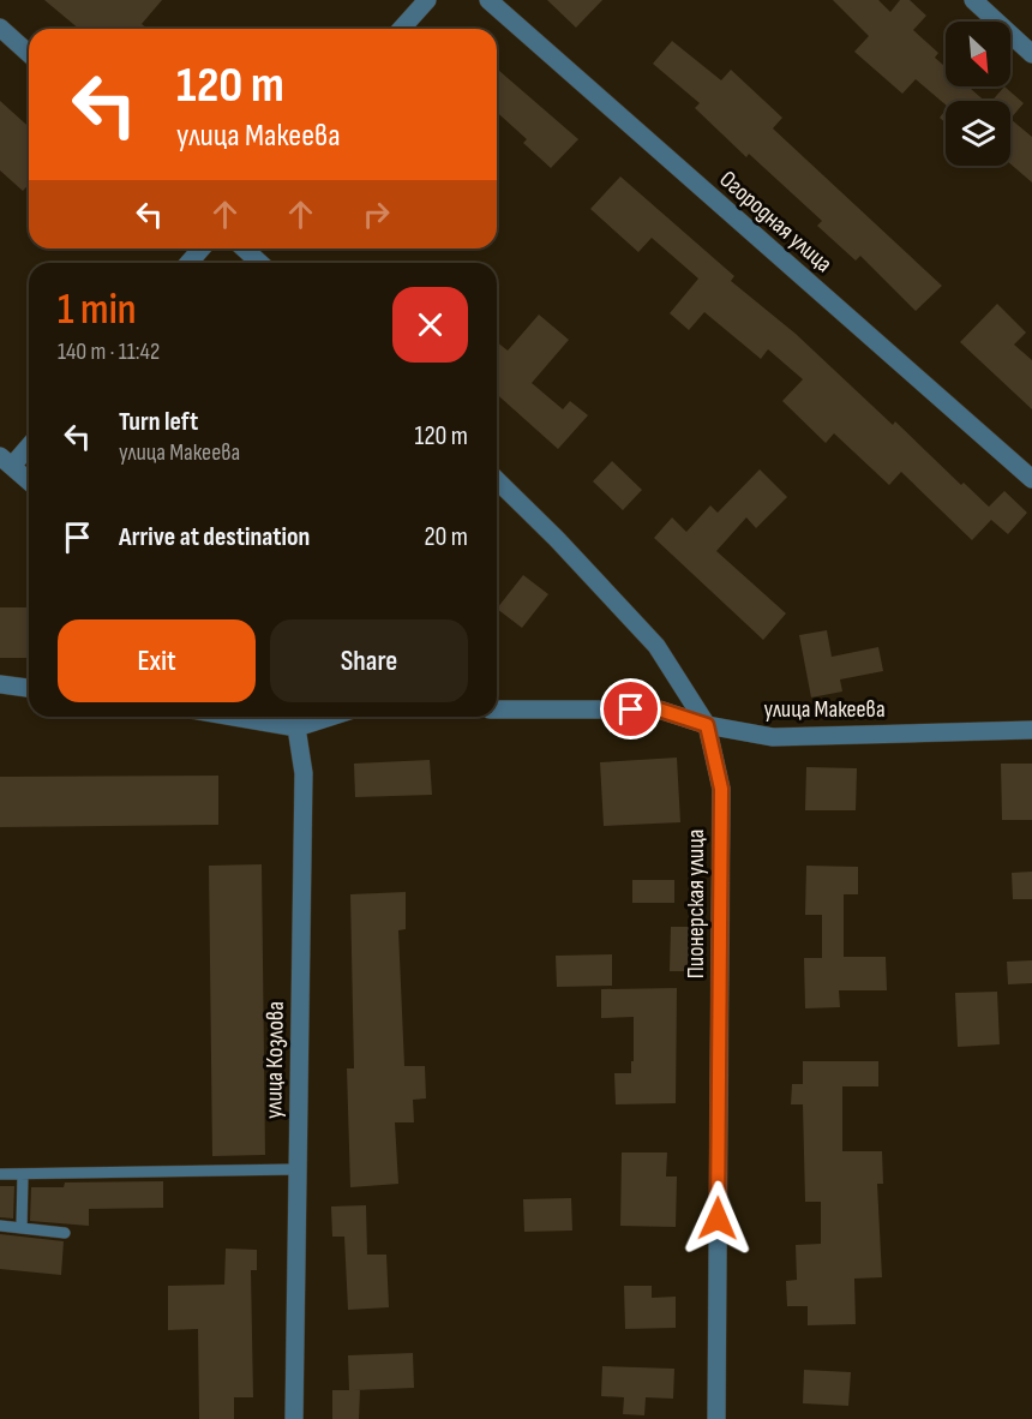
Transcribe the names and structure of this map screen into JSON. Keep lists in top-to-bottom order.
{
  "streets": {
    "street": [
      "Огородная улица",
      "улица Макеева",
      "Пионерская улица",
      "улица Козлова"
    ]
  },
  "crossings": [
    ["улица Макеева", "Пионерская улица"]
  ],
  "north": "bottom right",
  "page": {
    "turn": ["120 m", "улица Макеева"],
    "heading": ["1 min", "140 m · 11:42"],
    "list": [
      {
        "name": "Turn left",
        "note": "улица Макеева",
        "value": "120 m"
      },
      {
        "name": "Arrive at destination",
        "value": "20 m"
      }
    ],
    "buttons": ["Exit", "Share"]
  }
}
